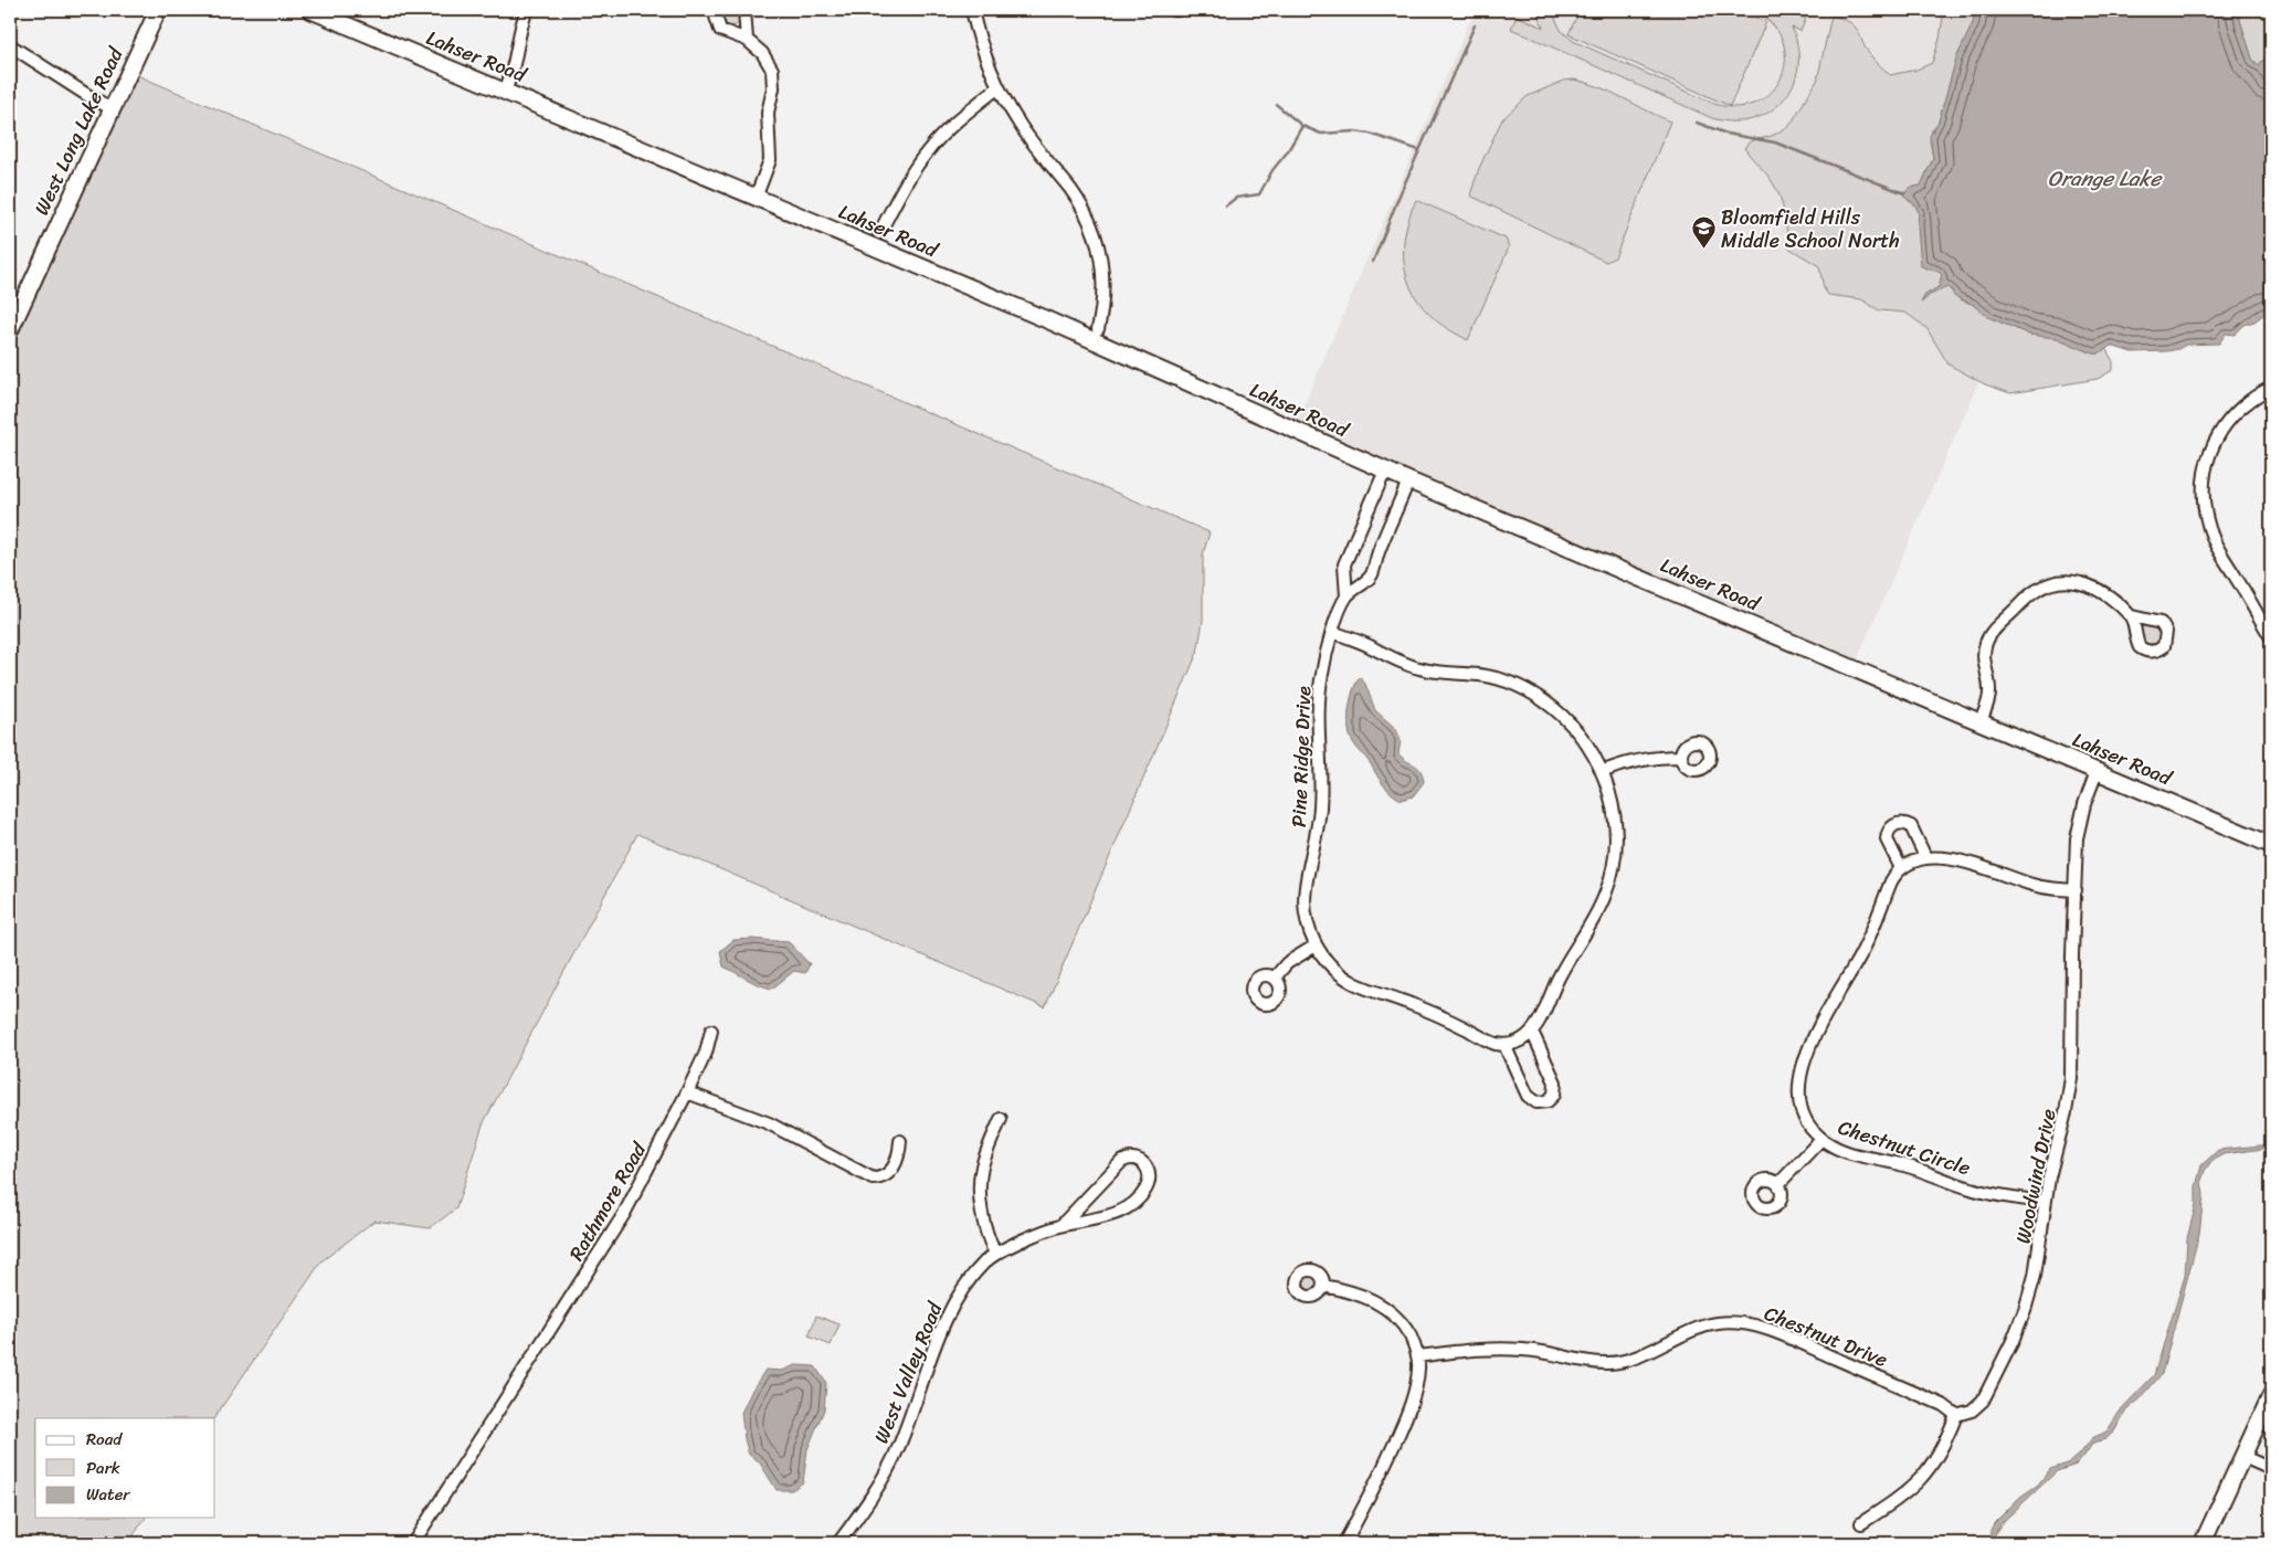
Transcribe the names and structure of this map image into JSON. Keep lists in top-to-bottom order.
{
  "streets": {
    "street": [
      "Lahser Road",
      "West Long Lake Road",
      "Pine Ridge Drive",
      "Chestnut Circle",
      "Woodwind Drive",
      "Rathmore Road",
      "Chestnut Drive",
      "West Valley Road"
    ]
  },
  "crossings": [
    ["Lahser Road", "Pine Ridge Drive"],
    ["Lahser Road", "Woodwind Drive"],
    ["Chestnut Circle", "Woodwind Drive"],
    ["Woodwind Drive", "Chestnut Drive"]
  ],
  "water": ["Orange Lake"],
  "places": {
    "school or university": ["Bloomfield Hills Middle School North"]
  },
  "legend": ["Road", "Park", "Water"]
}
